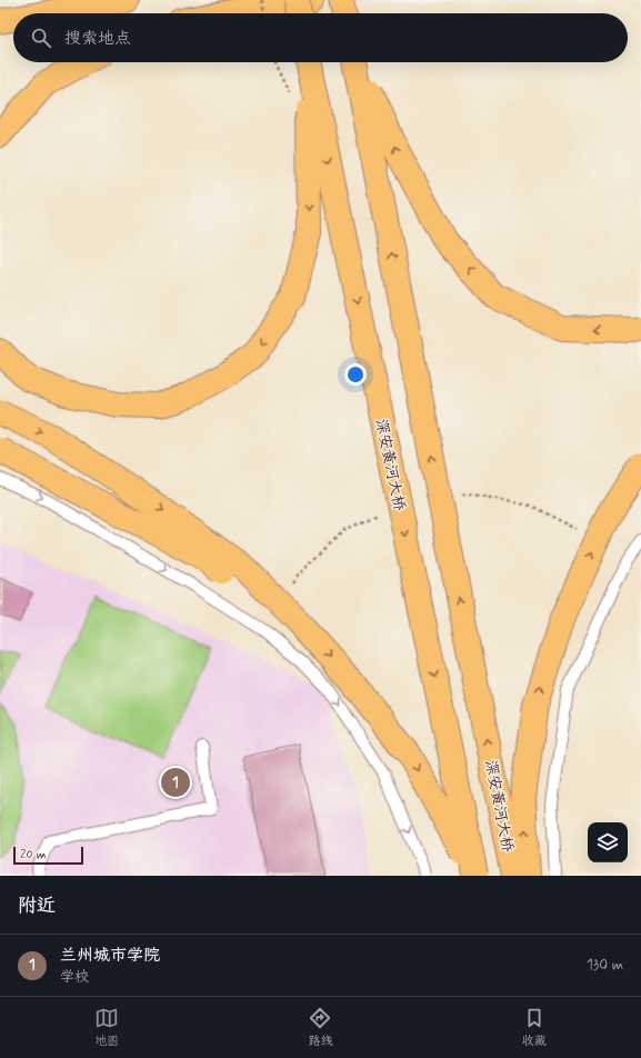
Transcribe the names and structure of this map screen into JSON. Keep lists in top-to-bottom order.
{
  "streets": {
    "main road": ["深安黄河大桥"]
  },
  "scale_bar": "20 m",
  "page": {
    "search": "搜索地点",
    "pins": "1",
    "scale": "20 m",
    "heading": "附近",
    "list": [
      {
        "mark": "1",
        "name": "兰州城市学院",
        "note": "学校",
        "value": "130 m"
      }
    ],
    "nav": ["地图", "路线", "收藏"]
  }
}
